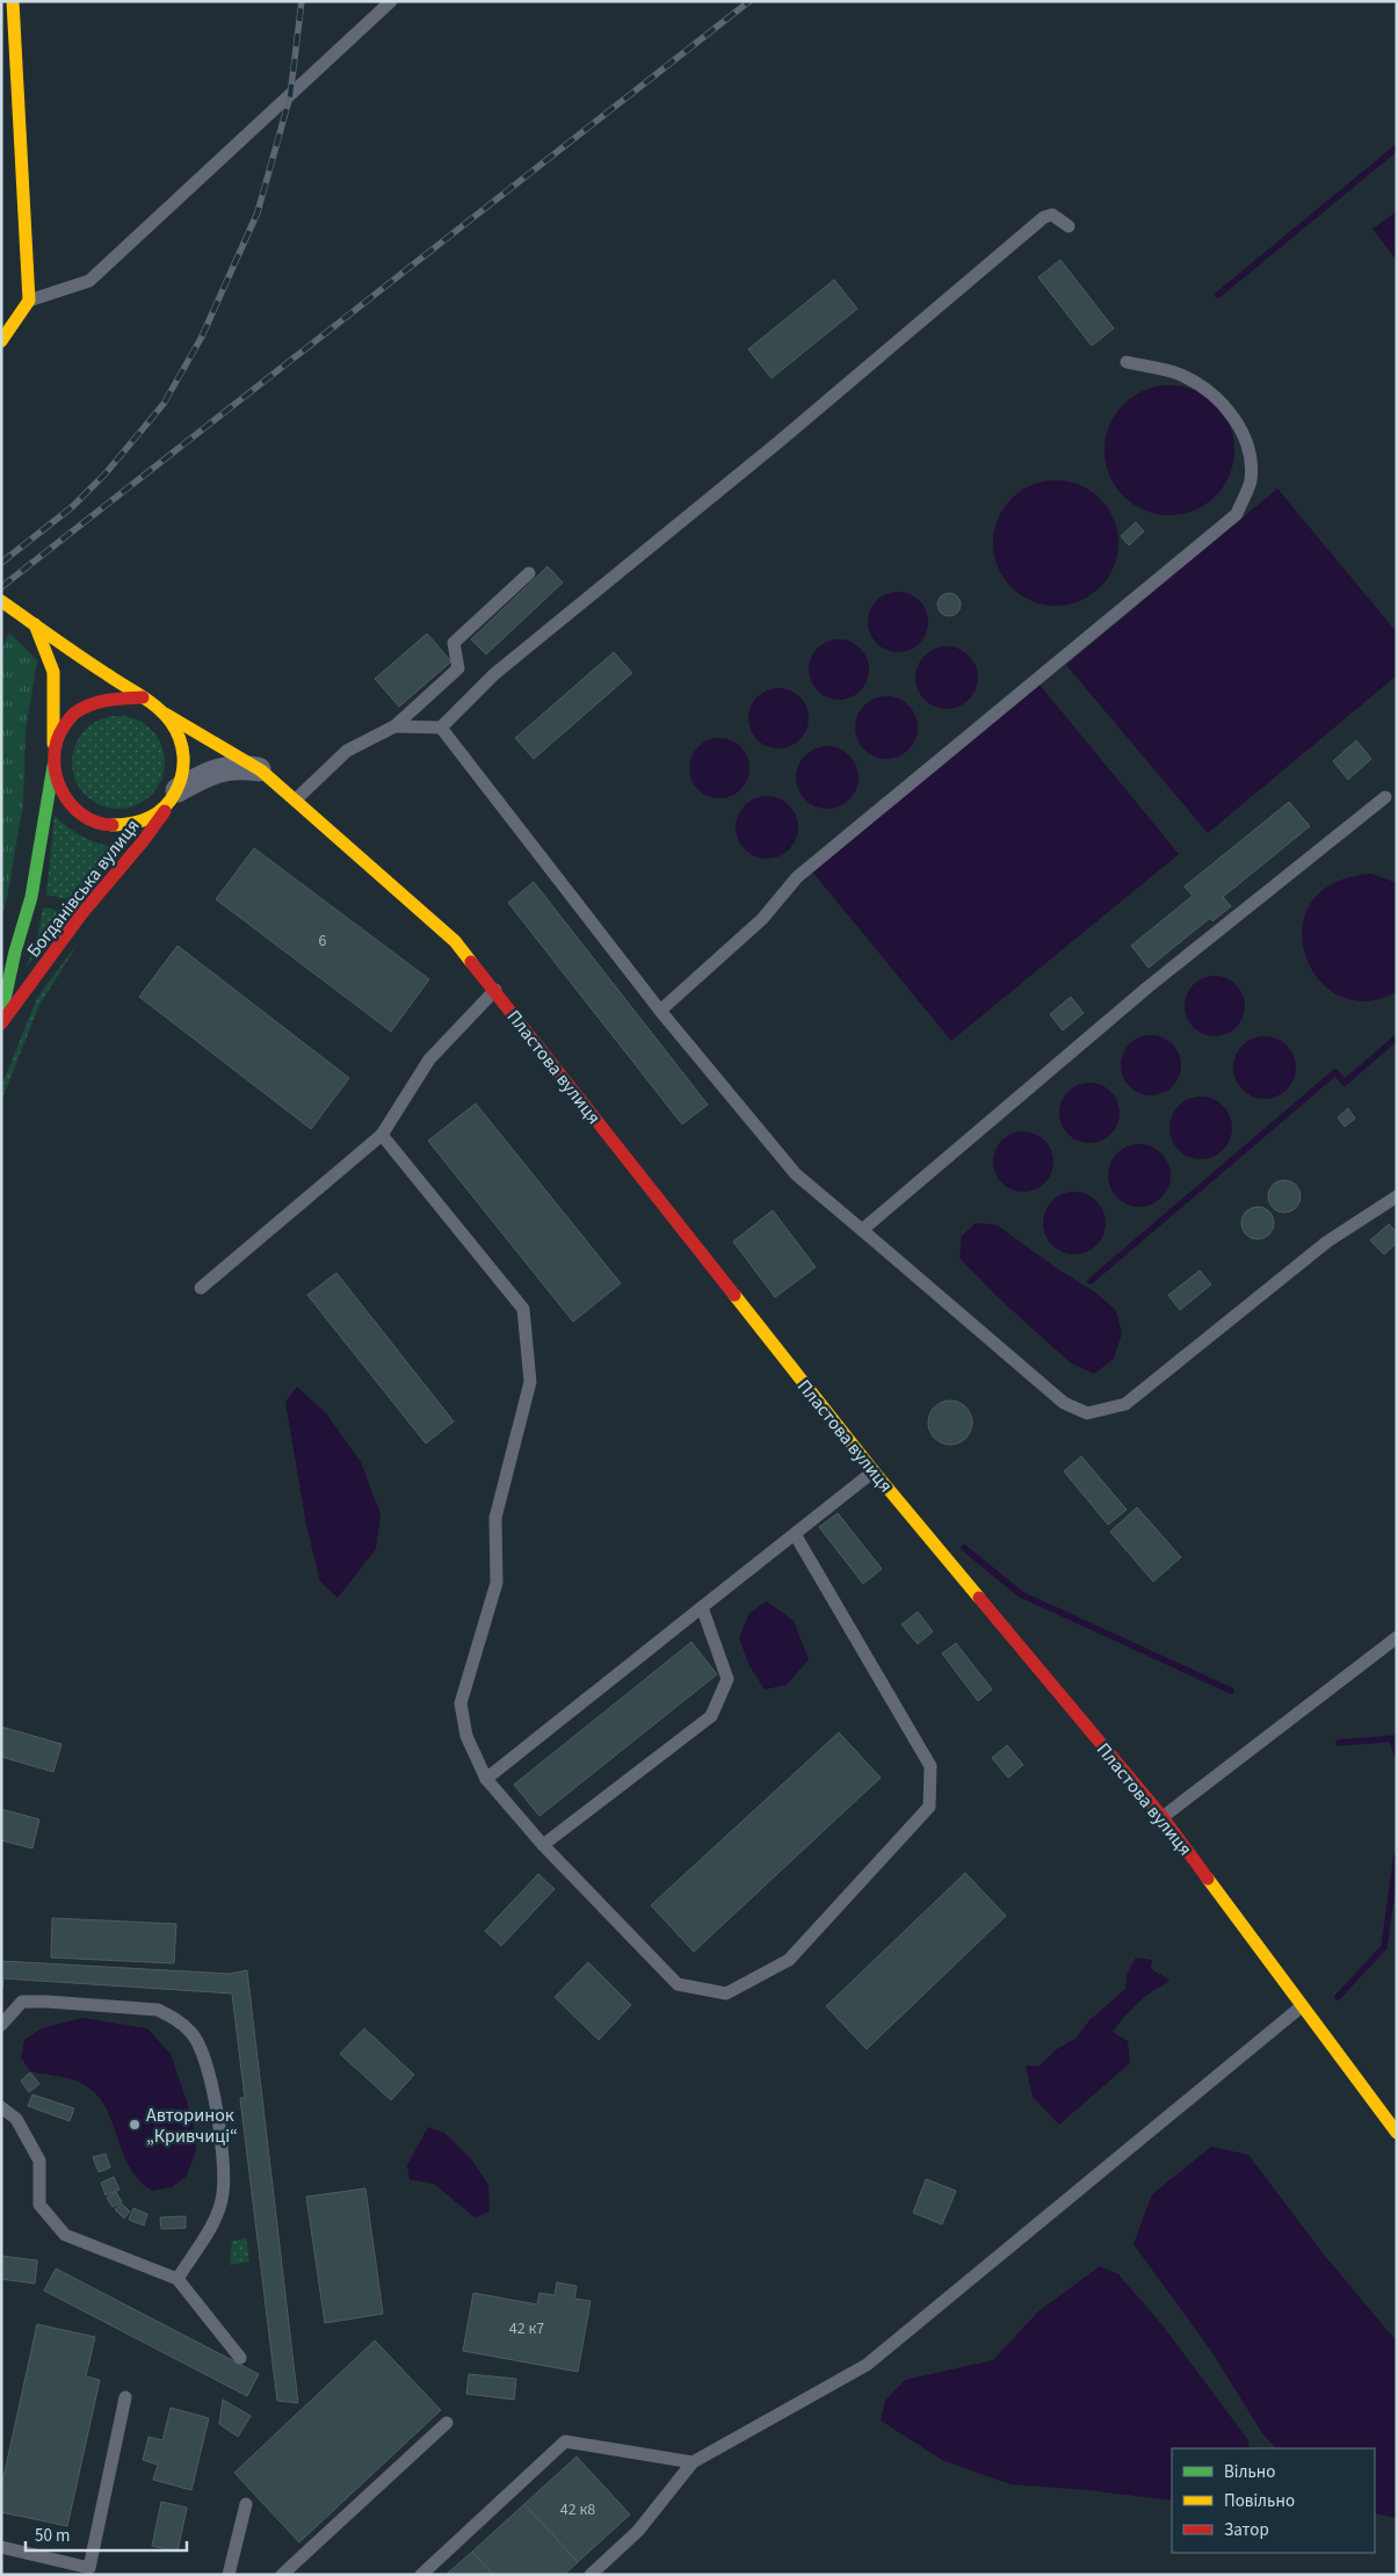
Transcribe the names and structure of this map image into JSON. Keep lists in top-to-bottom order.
{
  "streets": {
    "street": ["Богданівська вулиця", "Пластова вулиця"]
  },
  "crossings": [
    ["Богданівська вулиця", "Пластова вулиця"]
  ],
  "places": ["Авторинок „Кривчиці“"],
  "house_numbers": ["6", "42 к7", "42 к8"],
  "legend": ["Вільно", "Повільно", "Затор"],
  "scale_bar": "50 m"
}
